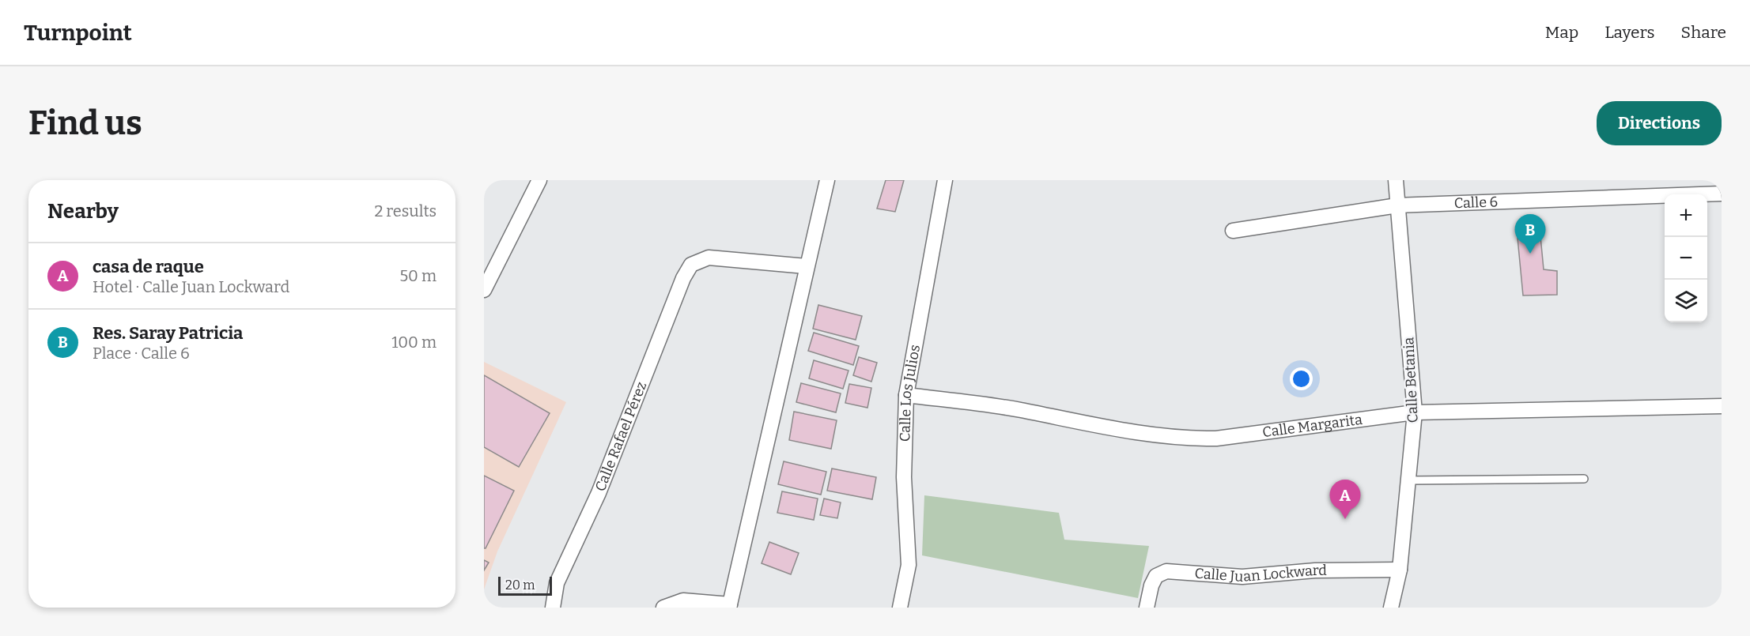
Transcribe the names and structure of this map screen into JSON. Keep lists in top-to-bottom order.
{
  "streets": {
    "street": [
      "Calle 6",
      "Calle Betania",
      "Calle Los Julios",
      "Calle Margarita",
      "Calle Rafael Pérez",
      "Calle Juan Lockward"
    ]
  },
  "crossings": [
    ["Calle 6", "Calle Betania"],
    ["Calle Betania", "Calle Margarita"],
    ["Calle Betania", "Calle Juan Lockward"],
    ["Calle Los Julios", "Calle Margarita"]
  ],
  "scale_bar": "20 m",
  "page": {
    "header": "Turnpoint",
    "nav": ["Map", "Layers", "Share"],
    "buttons": "Directions",
    "title": "Find us",
    "heading": ["Nearby", "2 results"],
    "map_buttons": ["+", "−"],
    "pins": ["B", "A"],
    "list": [
      {
        "mark": "A",
        "name": "casa de raque",
        "note": "Hotel · Calle Juan Lockward",
        "value": "50 m"
      },
      {
        "mark": "B",
        "name": "Res. Saray Patricia",
        "note": "Place · Calle 6",
        "value": "100 m"
      }
    ],
    "scale": "20 m"
  }
}
